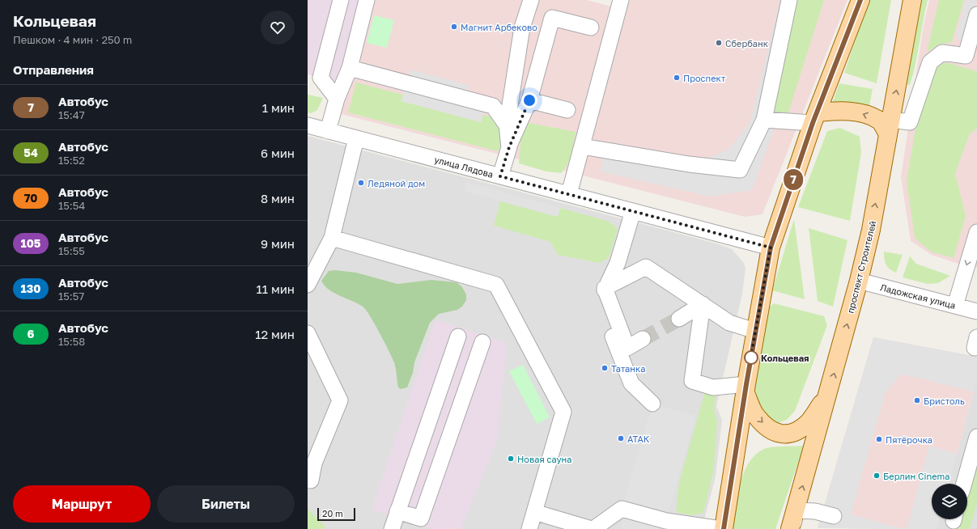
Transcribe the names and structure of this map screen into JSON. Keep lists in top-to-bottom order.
{
  "streets": {
    "main road": ["проспект Строителей"],
    "street": ["улица Лядова", "Ладожская улица"]
  },
  "crossings": [
    ["проспект Строителей", "Ладожская улица"]
  ],
  "places": [
    "Магнит Арбеково",
    "Сбербанк",
    "Проспект",
    "Ледяной дом",
    "Кольцевая",
    "Татанка",
    "Бристоль",
    "АТАК",
    "Пятёрочка",
    "Новая сауна",
    "Берлин Cinema"
  ],
  "lines": ["bus line 7"],
  "scale_bar": "20 m",
  "page": {
    "heading": [
      ["Кольцевая", "Пешком · 4 мин · 250 m"],
      "Отправления"
    ],
    "on_map": "7",
    "list": [
      {
        "mark": "7",
        "name": "Автобус",
        "note": "15:47",
        "value": "1 мин"
      },
      {
        "mark": "54",
        "name": "Автобус",
        "note": "15:52",
        "value": "6 мин"
      },
      {
        "mark": "70",
        "name": "Автобус",
        "note": "15:54",
        "value": "8 мин"
      },
      {
        "mark": "105",
        "name": "Автобус",
        "note": "15:55",
        "value": "9 мин"
      },
      {
        "mark": "130",
        "name": "Автобус",
        "note": "15:57",
        "value": "11 мин"
      },
      {
        "mark": "6",
        "name": "Автобус",
        "note": "15:58",
        "value": "12 мин"
      }
    ],
    "buttons": ["Маршрут", "Билеты"],
    "scale": "20 m"
  }
}
